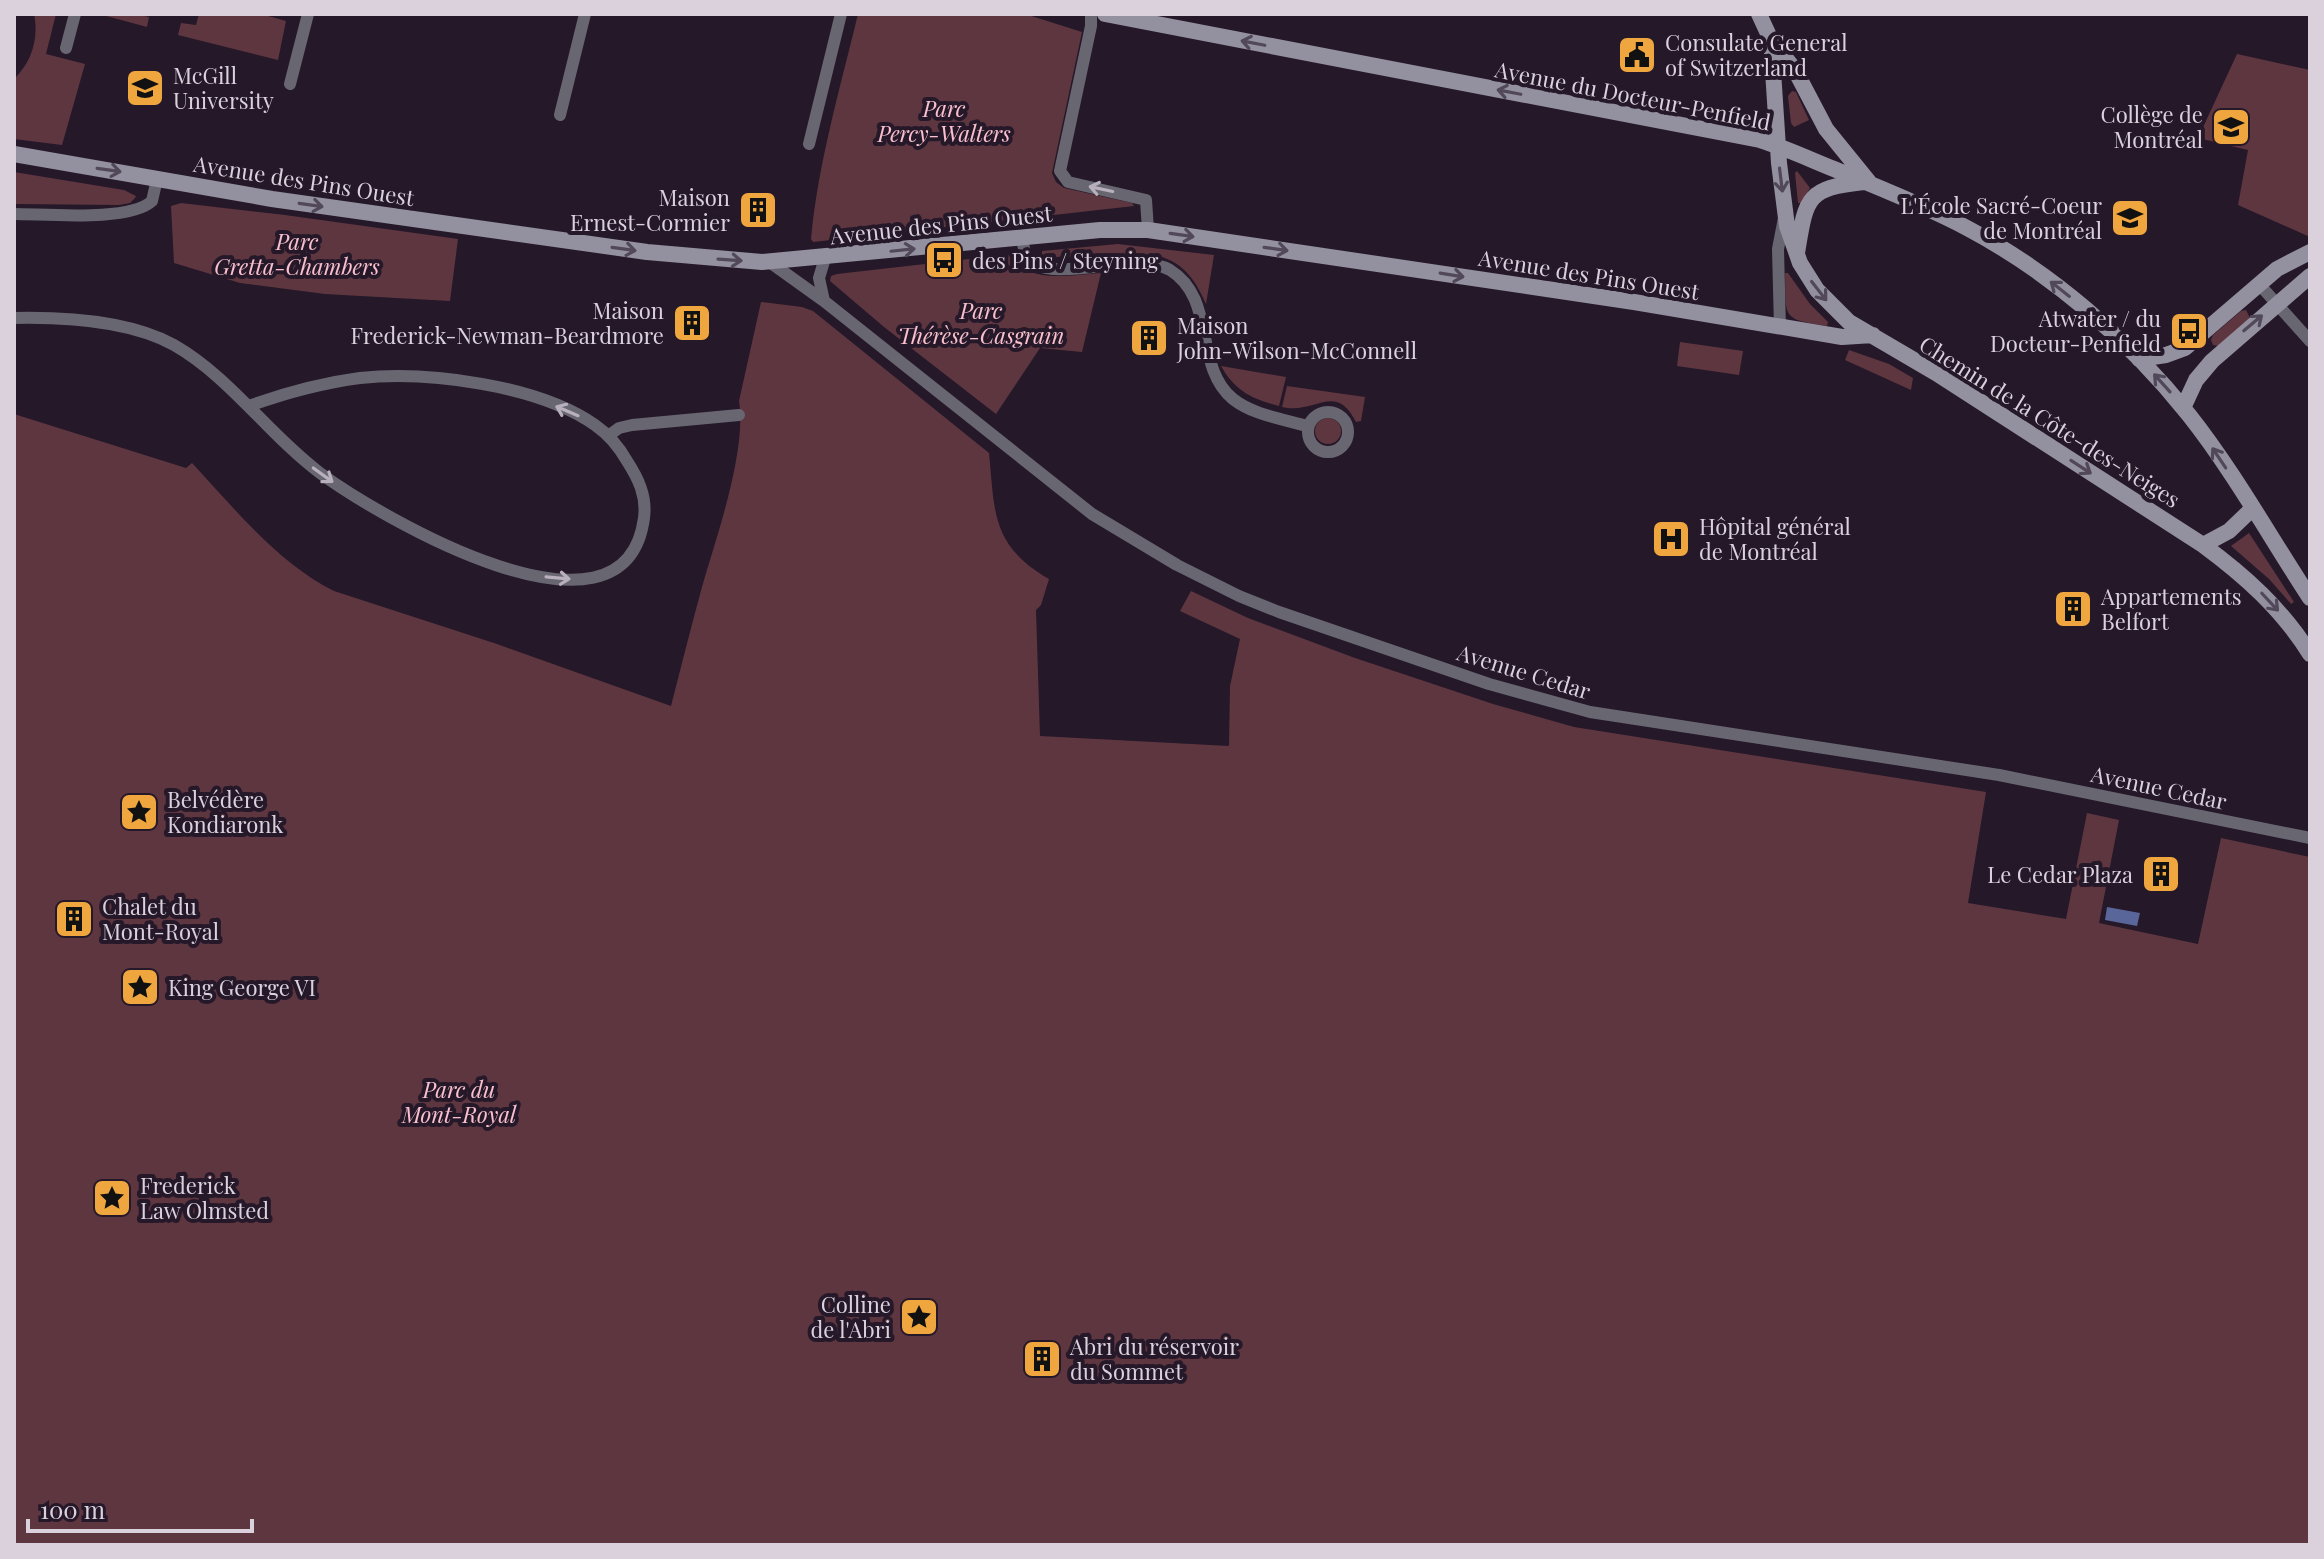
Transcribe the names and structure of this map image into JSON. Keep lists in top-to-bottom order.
{
  "streets": {
    "main road": ["Avenue du Docteur-Penfield", "Avenue des Pins Ouest", "Chemin de la Côte-des-Neiges"],
    "street": ["Avenue Cedar"]
  },
  "crossings": [
    ["Avenue du Docteur-Penfield", "Chemin de la Côte-des-Neiges"],
    ["Avenue des Pins Ouest", "Chemin de la Côte-des-Neiges"],
    ["Avenue des Pins Ouest", "Avenue Cedar"]
  ],
  "one_way": ["Avenue du Docteur-Penfield", "Avenue des Pins Ouest", "Chemin de la Côte-des-Neiges"],
  "parks": [
    "Parc Percy-Walters",
    "Parc Gretta-Chambers",
    "Parc Thérèse-Casgrain",
    "Parc du Mont-Royal"
  ],
  "places": {
    "public building": ["Consulate General of Switzerland"],
    "school or university": ["McGill University", "Collège de Montréal", "L'École Sacré-Coeur de Montréal"],
    "building": [
      "Maison Ernest-Cormier",
      "Maison Frederick-Newman-Beardmore",
      "Maison John-Wilson-McConnell",
      "Appartements Belfort",
      "Le Cedar Plaza",
      "Chalet du Mont-Royal",
      "Abri du réservoir du Sommet"
    ],
    "bus stop": ["des Pins / Steyning", "Atwater / du Docteur-Penfield"],
    "hospital": ["Hôpital général de Montréal"],
    "place": [
      "Belvédère Kondiaronk",
      "King George VI",
      "Frederick Law Olmsted",
      "Colline de l'Abri"
    ]
  },
  "scale_bar": "100 m"
}
